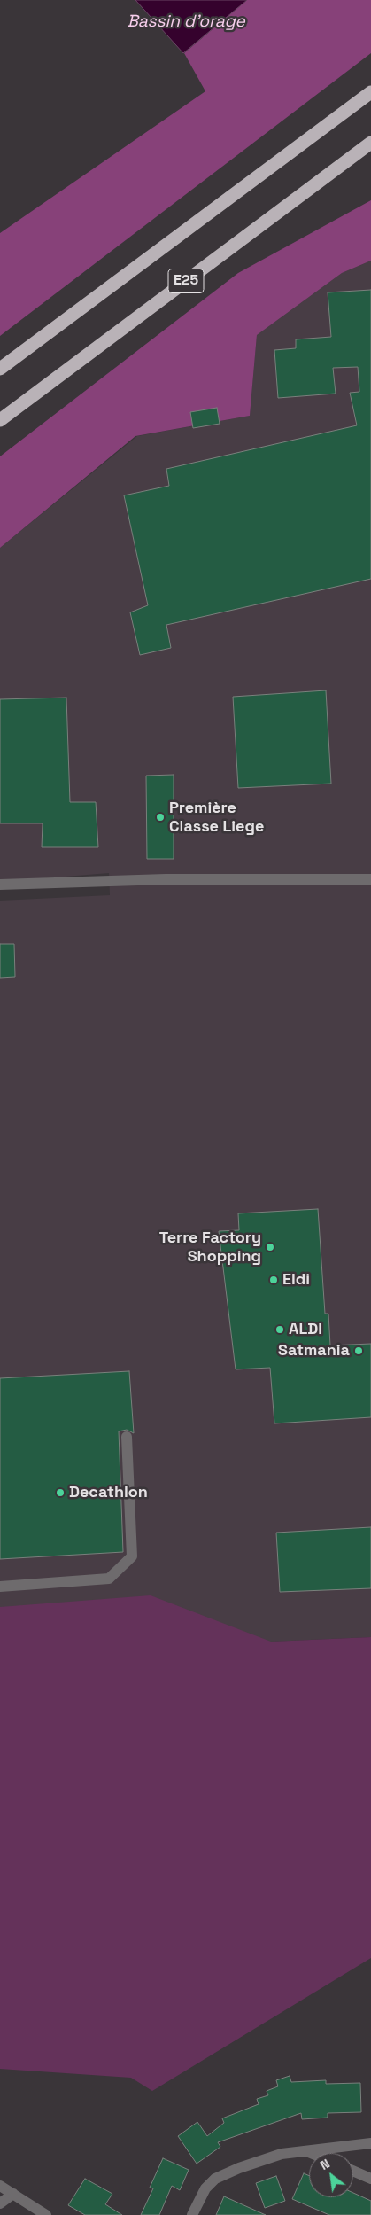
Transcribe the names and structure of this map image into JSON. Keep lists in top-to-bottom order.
{
  "streets": {
    "highway": ["E25"]
  },
  "water": ["Bassin d'orage"],
  "places": [
    "Première Classe Liege",
    "Terre Factory Shopping",
    "Eldi",
    "ALDI",
    "Satmania",
    "Decathlon"
  ],
  "north": "top left"
}
